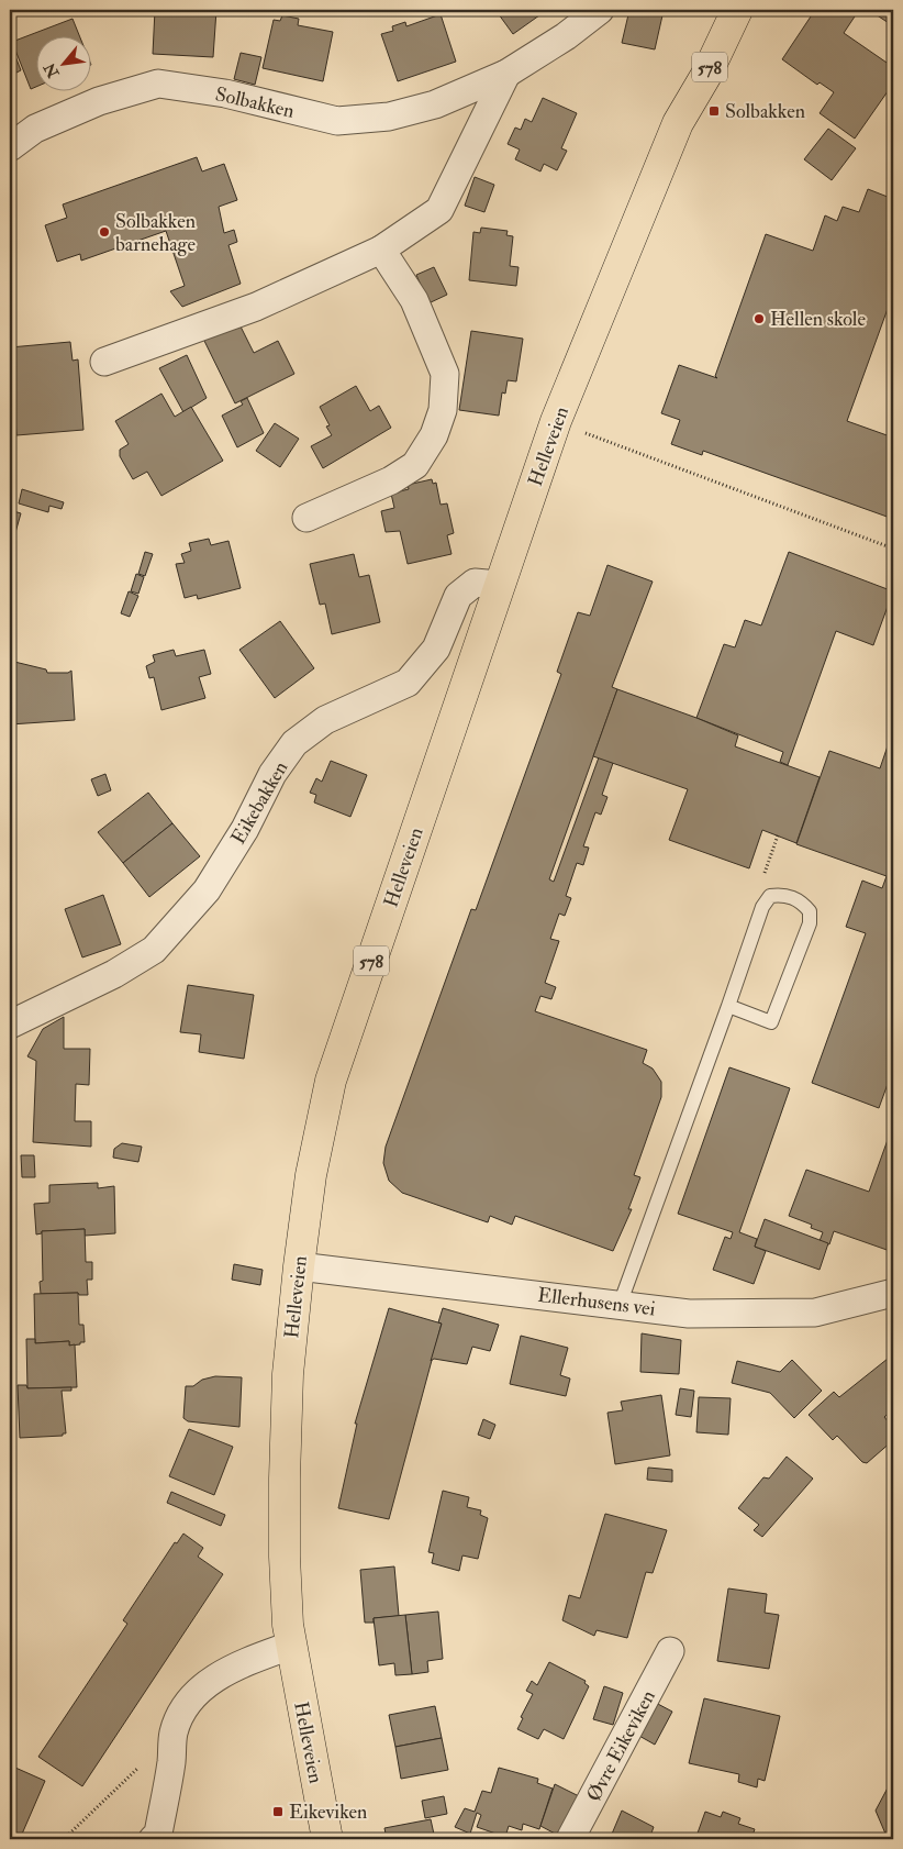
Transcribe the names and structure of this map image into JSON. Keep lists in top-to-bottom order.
{
  "streets": {
    "main road": ["578", "Helleveien"],
    "street": [
      "Solbakken",
      "Eikebakken",
      "Ellerhusens vei",
      "Øvre Eikeviken"
    ]
  },
  "crossings": [
    ["Helleveien", "Eikebakken"],
    ["Helleveien", "Ellerhusens vei"]
  ],
  "places": {
    "transit": ["Solbakken", "Eikeviken"],
    "other": ["Solbakken barnehage", "Hellen skole"]
  },
  "north": "bottom left"
}
